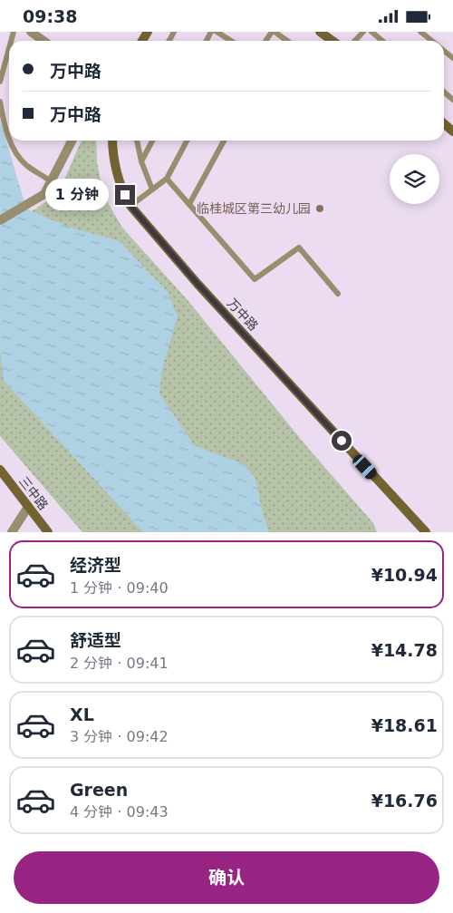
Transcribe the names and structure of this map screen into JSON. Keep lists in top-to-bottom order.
{
  "streets": {
    "street": ["万中路", "三中路"]
  },
  "places": ["临桂城区第三幼儿园"],
  "page": {
    "status": "09:38",
    "banner": ["万中路", "万中路"],
    "bubble": "1 分钟",
    "list": [
      {
        "name": "经济型",
        "note": "1 分钟 · 09:40",
        "value": "¥10.94"
      },
      {
        "name": "舒适型",
        "note": "2 分钟 · 09:41",
        "value": "¥14.78"
      },
      {
        "name": "XL",
        "note": "3 分钟 · 09:42",
        "value": "¥18.61"
      },
      {
        "name": "Green",
        "note": "4 分钟 · 09:43",
        "value": "¥16.76"
      }
    ],
    "buttons": "确认"
  }
}
